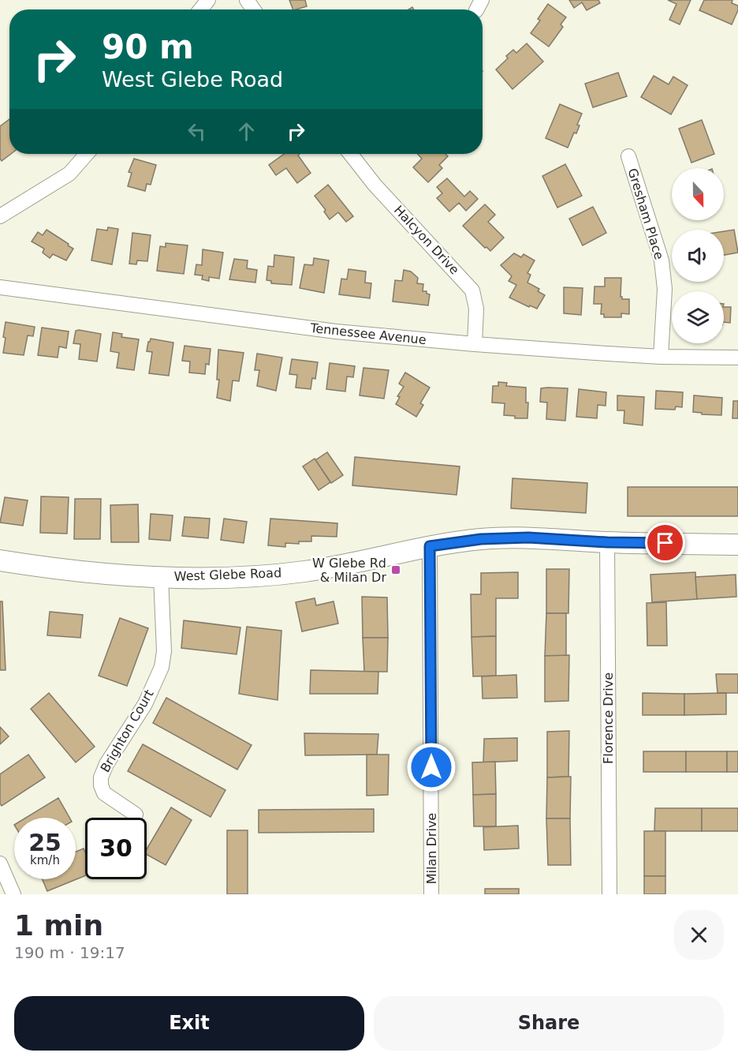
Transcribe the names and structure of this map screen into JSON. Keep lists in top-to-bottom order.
{
  "streets": {
    "main road": ["West Glebe Road"],
    "street": [
      "Gresham Place",
      "Halcyon Drive",
      "Tennessee Avenue",
      "Florence Drive",
      "Brighton Court",
      "Milan Drive"
    ]
  },
  "crossings": [
    ["Gresham Place", "Tennessee Avenue"],
    ["Halcyon Drive", "Tennessee Avenue"],
    ["West Glebe Road", "Florence Drive"],
    ["West Glebe Road", "Brighton Court"],
    ["West Glebe Road", "Milan Drive"]
  ],
  "places": {
    "transit": ["W Glebe Rd & Milan Dr"]
  },
  "north": "bottom",
  "page": {
    "turn": ["90 m", "West Glebe Road"],
    "speed": "25 km/h",
    "limit": "30",
    "heading": ["1 min", "190 m · 19:17"],
    "buttons": ["Exit", "Share"]
  }
}
